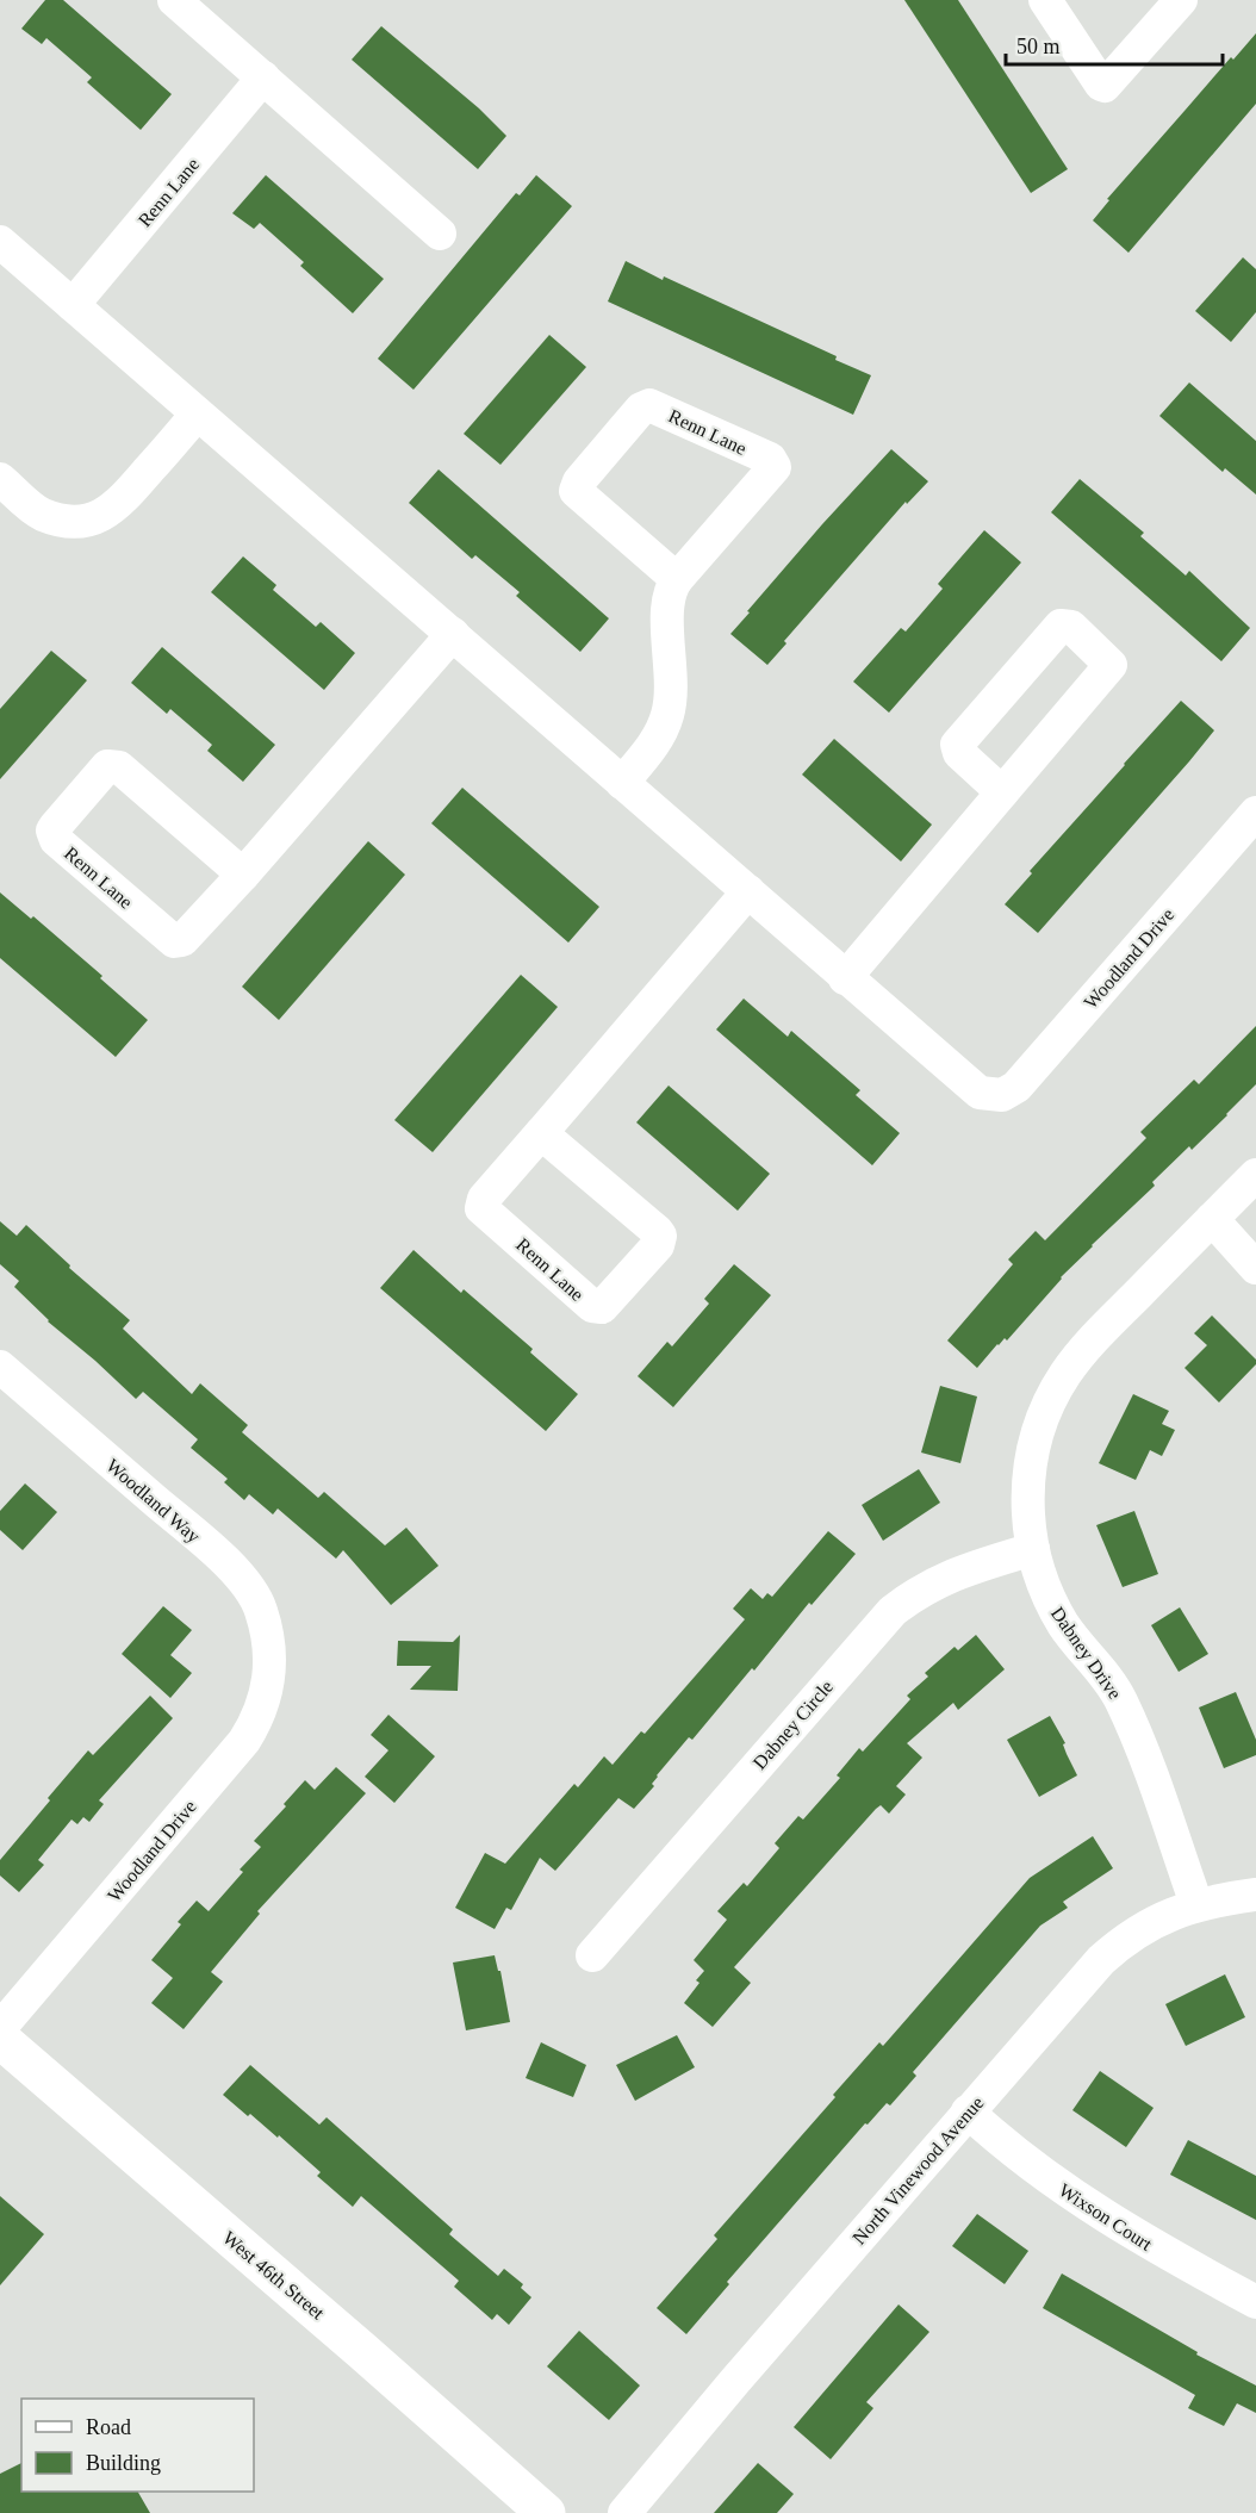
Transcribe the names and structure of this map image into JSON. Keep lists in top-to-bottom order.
{
  "streets": {
    "street": [
      "Renn Lane",
      "Woodland Drive",
      "Woodland Way",
      "Dabney Drive",
      "Dabney Circle",
      "North Vinewood Avenue",
      "Wixson Court",
      "West 46th Street"
    ]
  },
  "crossings": [
    ["Woodland Drive", "Woodland Way"],
    ["Dabney Drive", "Dabney Circle"],
    ["Dabney Drive", "North Vinewood Avenue"],
    ["North Vinewood Avenue", "Wixson Court"]
  ],
  "legend": ["Road", "Building"],
  "scale_bar": "50 m"
}
